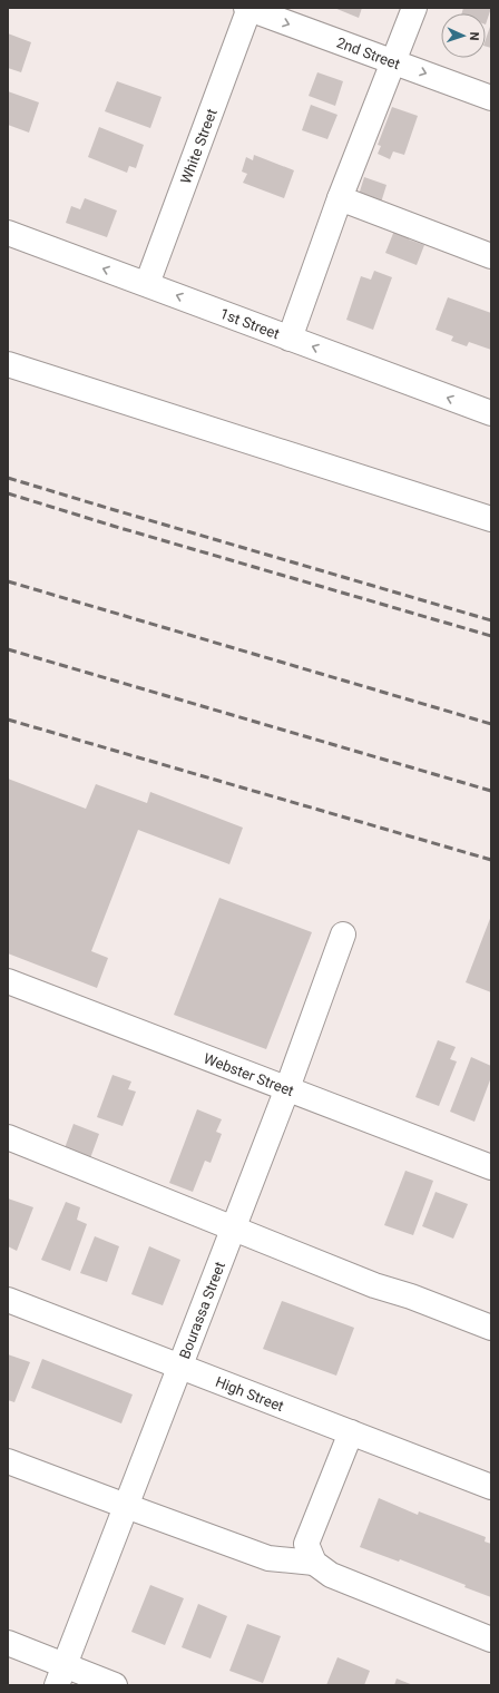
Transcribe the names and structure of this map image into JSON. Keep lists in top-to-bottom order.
{
  "streets": {
    "street": [
      "2nd Street",
      "White Street",
      "1st Street",
      "Webster Street",
      "Bourassa Street",
      "High Street"
    ]
  },
  "crossings": [
    ["2nd Street", "White Street"],
    ["White Street", "1st Street"],
    ["Webster Street", "Bourassa Street"],
    ["Bourassa Street", "High Street"]
  ],
  "north": "right"
}
